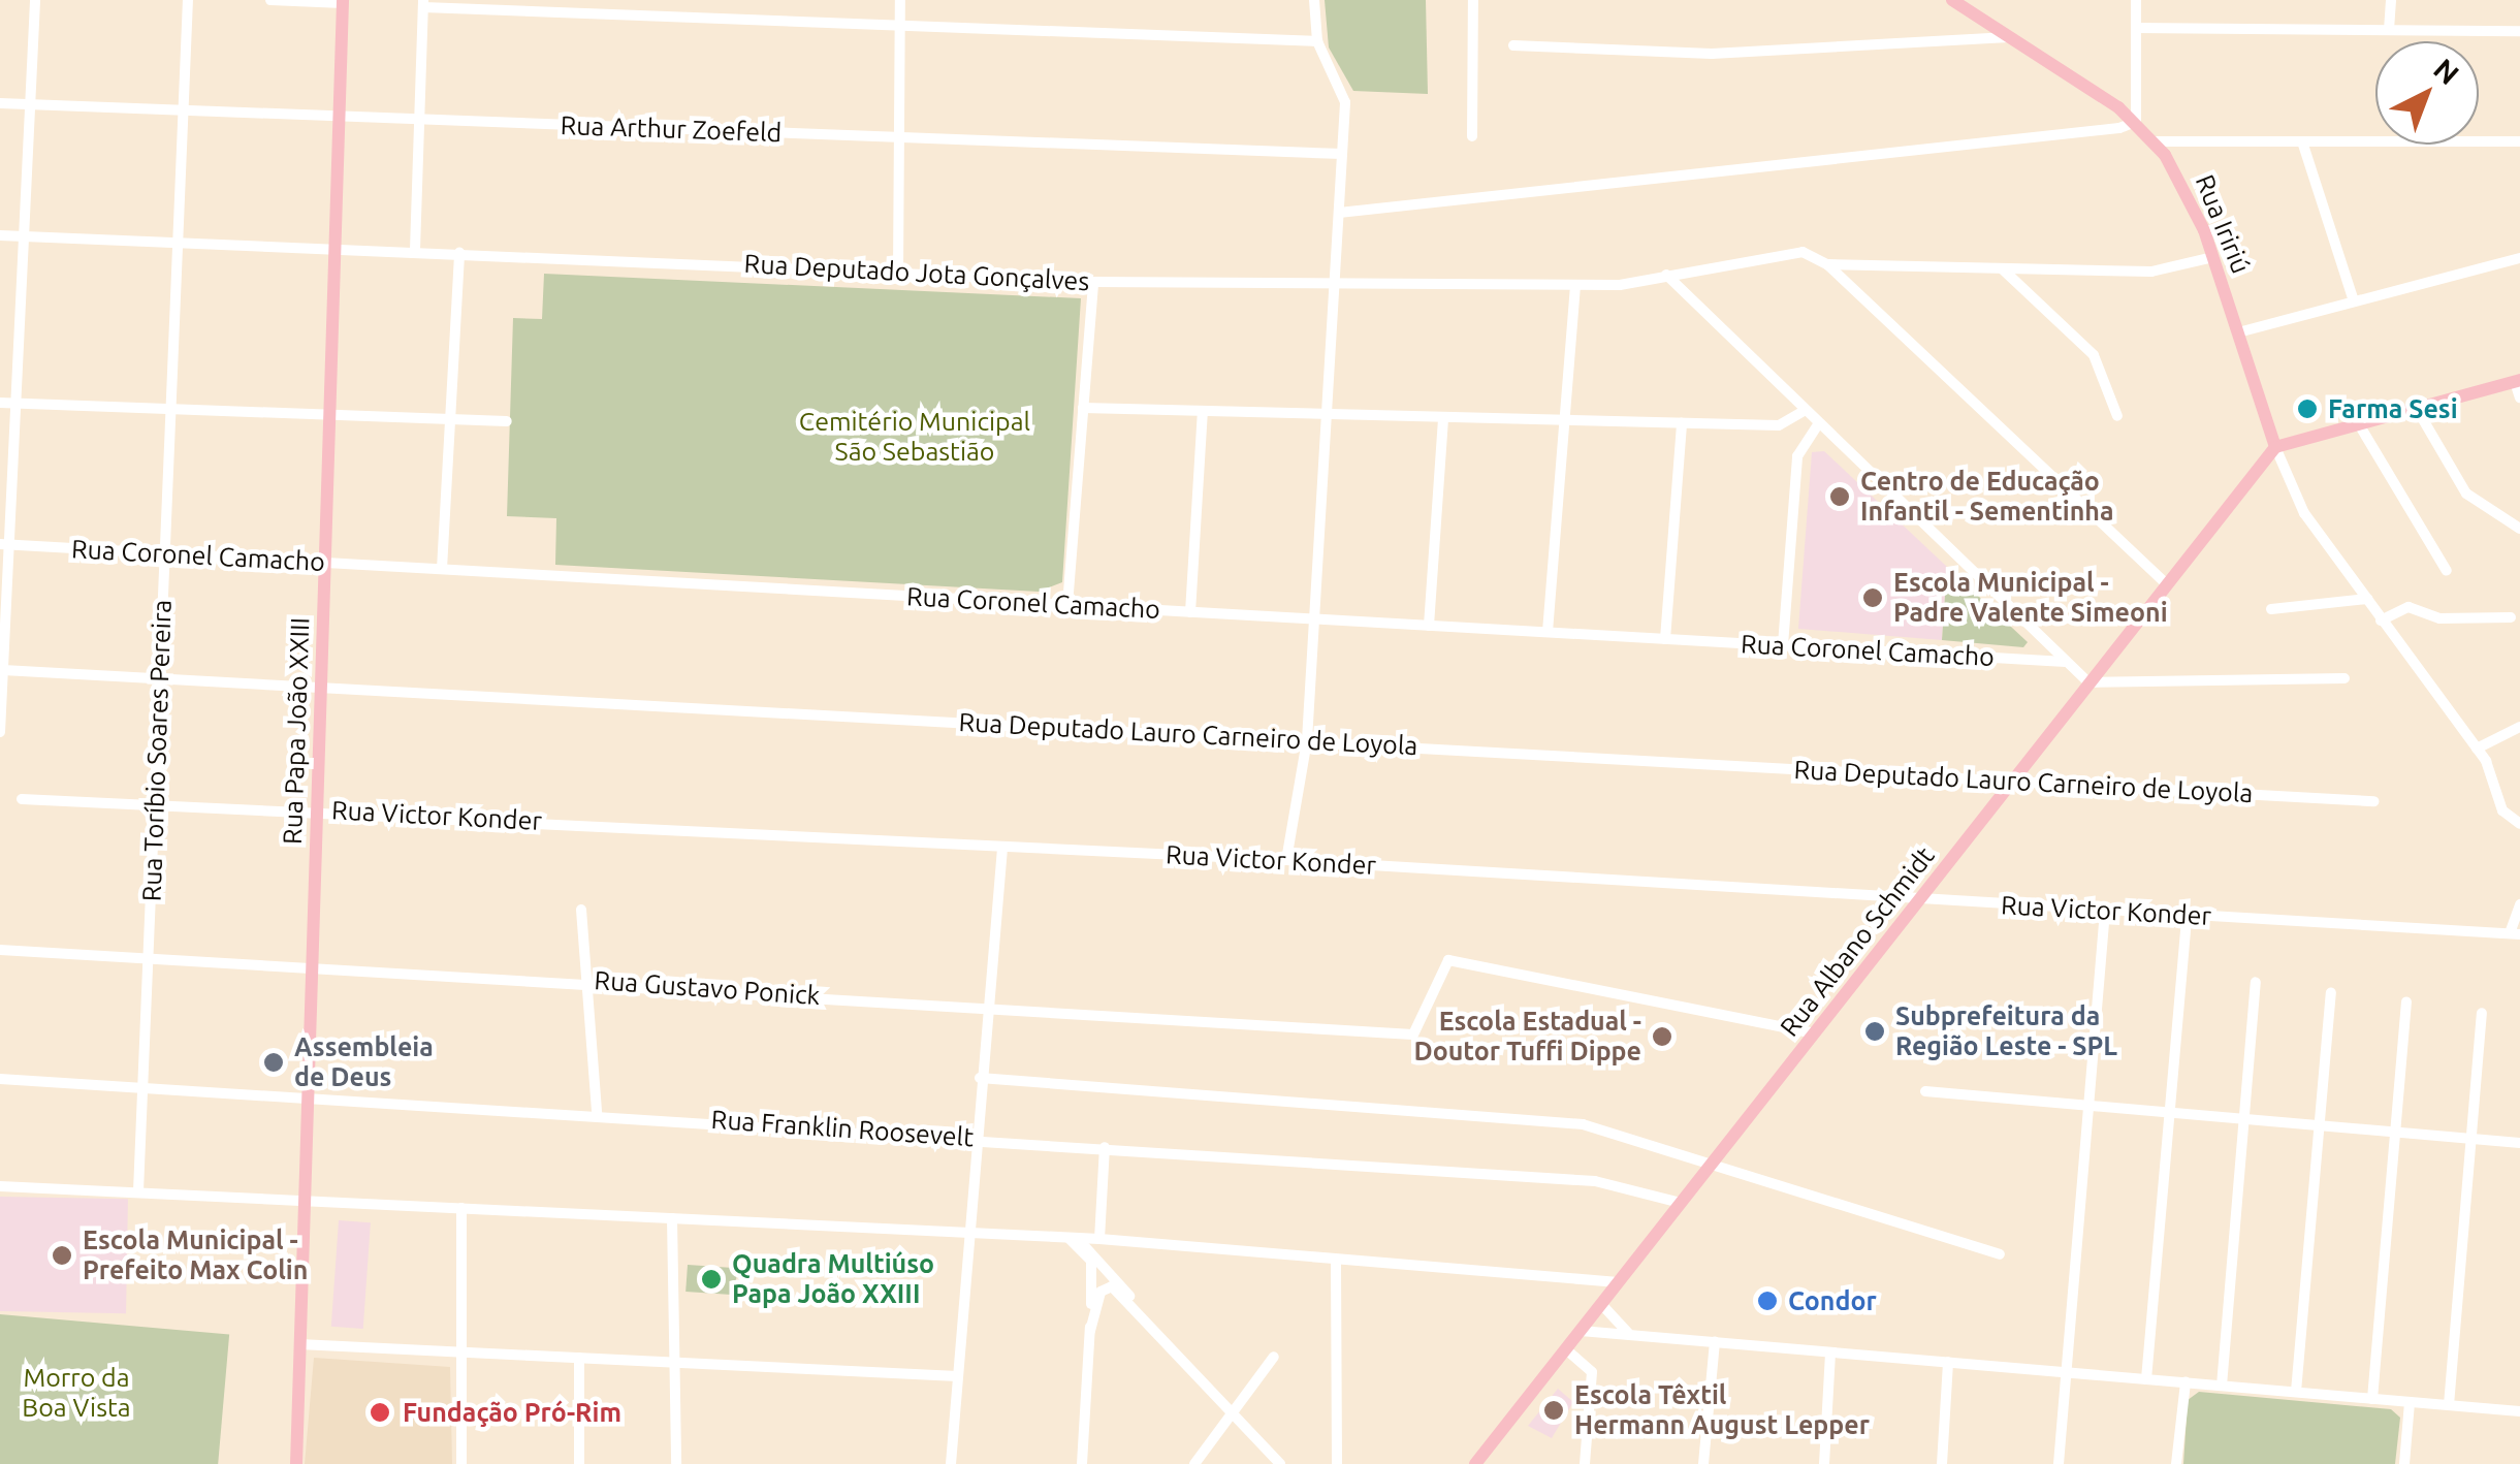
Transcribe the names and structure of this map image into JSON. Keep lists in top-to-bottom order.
{
  "streets": {
    "main road": ["Rua Iririú", "Rua Papa João XXIII", "Rua Albano Schmidt"],
    "street": [
      "Rua Arthur Zoefeld",
      "Rua Deputado Jota Gonçalves",
      "Rua Coronel Camacho",
      "Rua Deputado Lauro Carneiro de Loyola",
      "Rua Toríbio Soares Pereira",
      "Rua Victor Konder",
      "Rua Gustavo Ponick",
      "Rua Franklin Roosevelt"
    ]
  },
  "crossings": [
    ["Rua Arthur Zoefeld", "Rua Papa João XXIII"],
    ["Rua Arthur Zoefeld", "Rua Toríbio Soares Pereira"],
    ["Rua Iririú", "Rua Deputado Jota Gonçalves"],
    ["Rua Iririú", "Rua Albano Schmidt"],
    ["Rua Deputado Jota Gonçalves", "Rua Papa João XXIII"],
    ["Rua Deputado Jota Gonçalves", "Rua Toríbio Soares Pereira"],
    ["Rua Coronel Camacho", "Rua Papa João XXIII"],
    ["Rua Coronel Camacho", "Rua Toríbio Soares Pereira"],
    ["Rua Papa João XXIII", "Rua Deputado Lauro Carneiro de Loyola"],
    ["Rua Papa João XXIII", "Rua Victor Konder"],
    ["Rua Papa João XXIII", "Rua Gustavo Ponick"],
    ["Rua Papa João XXIII", "Rua Franklin Roosevelt"],
    ["Rua Deputado Lauro Carneiro de Loyola", "Rua Toríbio Soares Pereira"],
    ["Rua Deputado Lauro Carneiro de Loyola", "Rua Albano Schmidt"],
    ["Rua Toríbio Soares Pereira", "Rua Victor Konder"],
    ["Rua Toríbio Soares Pereira", "Rua Gustavo Ponick"],
    ["Rua Toríbio Soares Pereira", "Rua Franklin Roosevelt"],
    ["Rua Victor Konder", "Rua Albano Schmidt"],
    ["Rua Albano Schmidt", "Rua Gustavo Ponick"],
    ["Rua Albano Schmidt", "Rua Franklin Roosevelt"]
  ],
  "parks": ["Cemitério Municipal São Sebastião", "Morro da Boa Vista"],
  "places": [
    "Farma Sesi",
    "Centro de Educação Infantil - Sementinha",
    "Escola Municipal - Padre Valente Simeoni",
    "Subprefeitura da Região Leste - SPL",
    "Escola Estadual - Doutor Tuffi Dippe",
    "Assembleia de Deus",
    "Escola Municipal - Prefeito Max Colin",
    "Quadra Multiúso Papa João XXIII",
    "Condor",
    "Escola Têxtil Hermann August Lepper",
    "Fundação Pró-Rim"
  ],
  "north": "top right"
}
